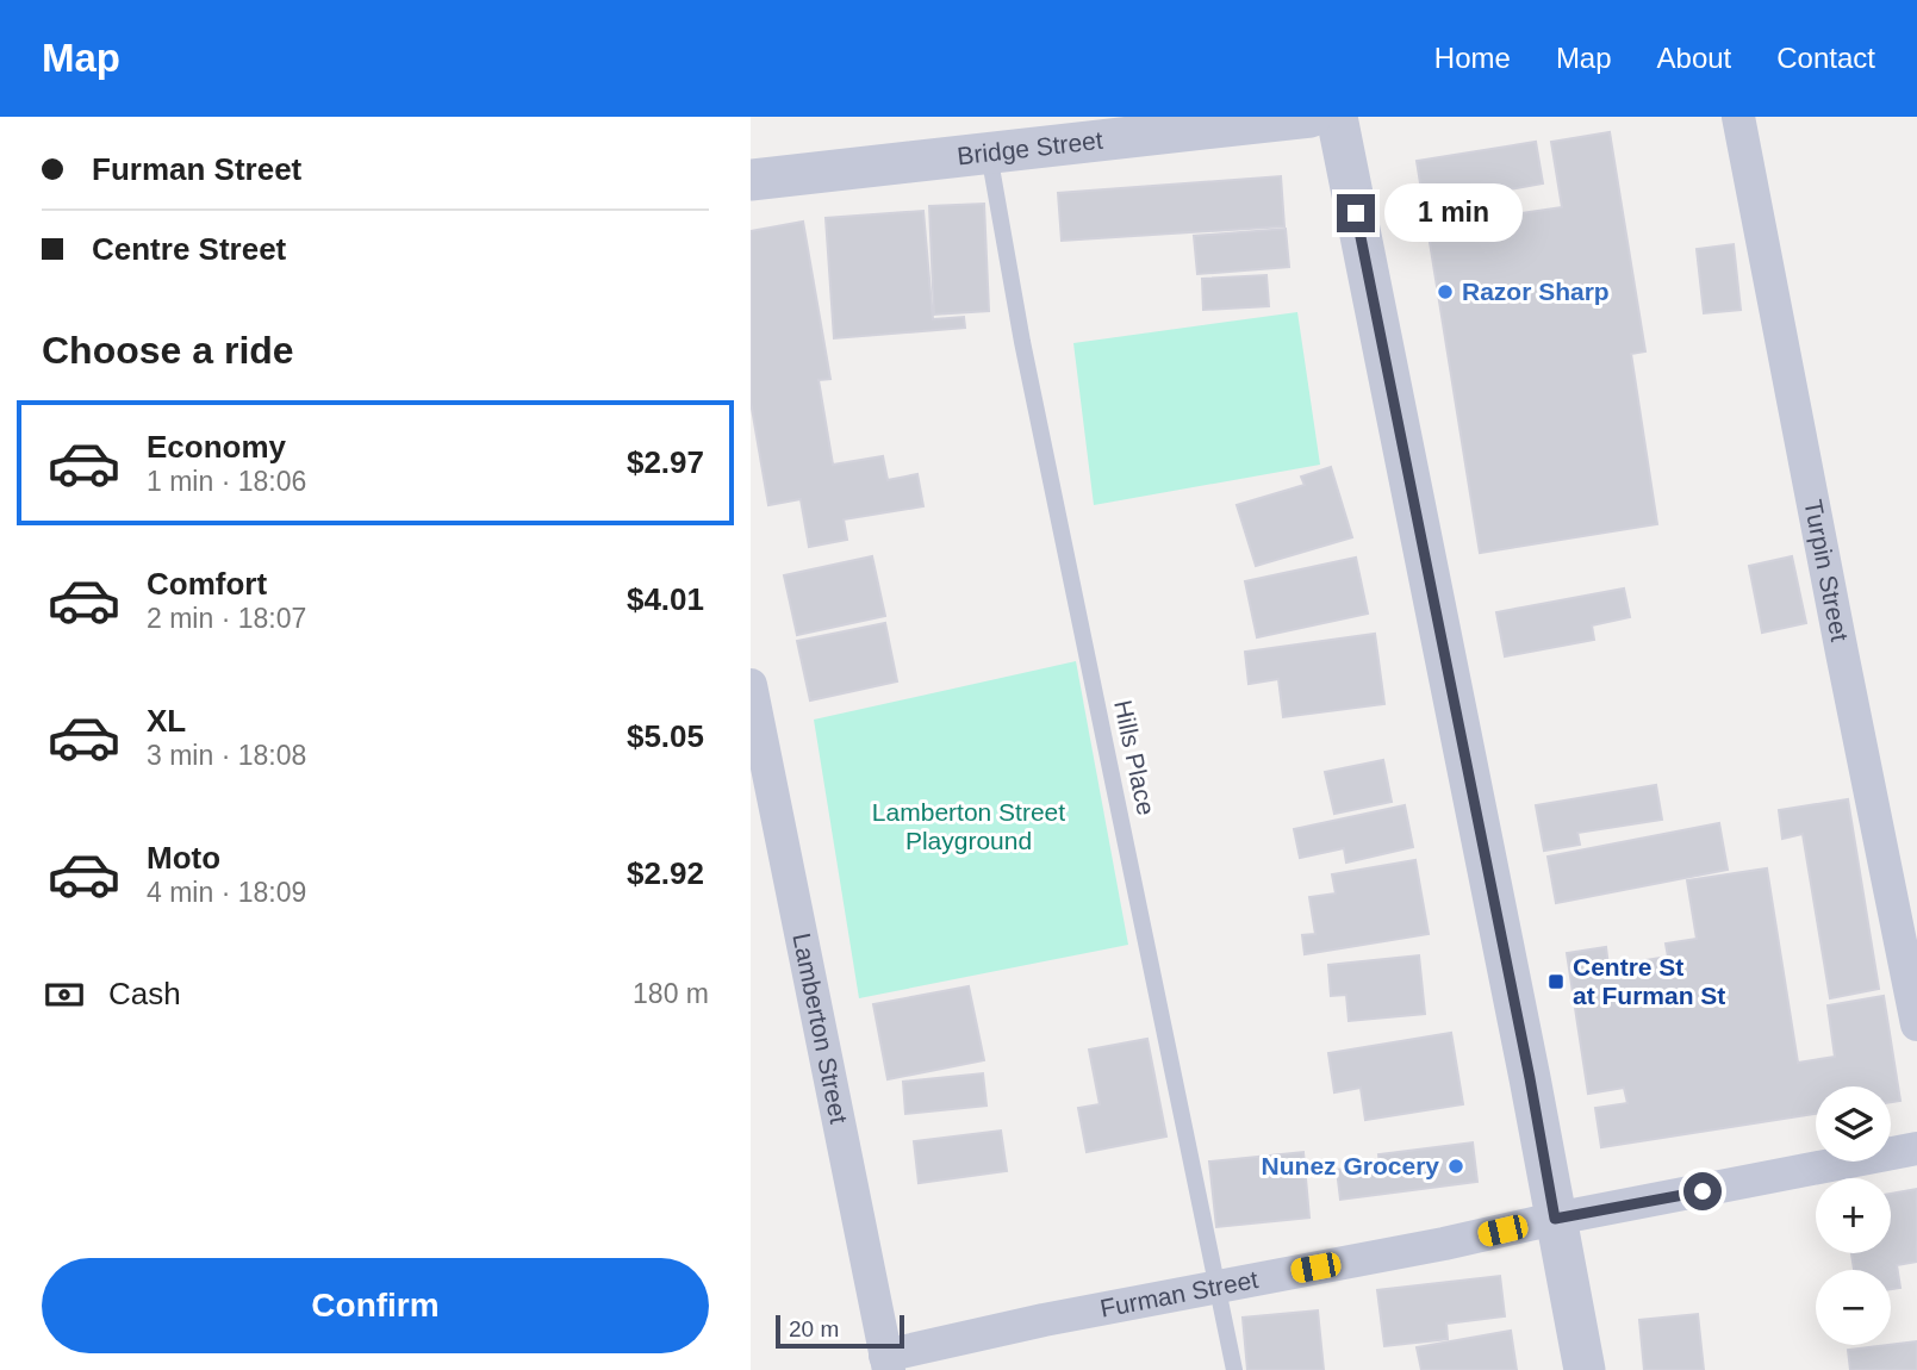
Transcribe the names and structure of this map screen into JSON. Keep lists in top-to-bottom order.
{
  "streets": {
    "street": [
      "Bridge Street",
      "Turpin Street",
      "Lamberton Street",
      "Furman Street"
    ],
    "lane": ["Hills Place"]
  },
  "crossings": [
    ["Bridge Street", "Hills Place"],
    ["Hills Place", "Furman Street"],
    ["Lamberton Street", "Furman Street"]
  ],
  "parks": ["Lamberton Street Playground"],
  "places": {
    "other": ["Razor Sharp", "Nunez Grocery"],
    "transit": ["Centre St at Furman St"]
  },
  "scale_bar": "20 m",
  "page": {
    "header": "Map",
    "nav": [
      "Home",
      "Map",
      "About",
      "Contact"
    ],
    "banner": ["Furman Street", "Centre Street"],
    "bubble": "1 min",
    "heading": "Choose a ride",
    "list": [
      {
        "name": "Economy",
        "note": "1 min · 18:06",
        "value": "$2.97"
      },
      {
        "name": "Comfort",
        "note": "2 min · 18:07",
        "value": "$4.01"
      },
      {
        "name": "XL",
        "note": "3 min · 18:08",
        "value": "$5.05"
      },
      {
        "name": "Moto",
        "note": "4 min · 18:09",
        "value": "$2.92"
      }
    ],
    "pay": ["Cash", "180 m"],
    "map_buttons": ["+", "−"],
    "buttons": "Confirm",
    "scale": "20 m"
  }
}
